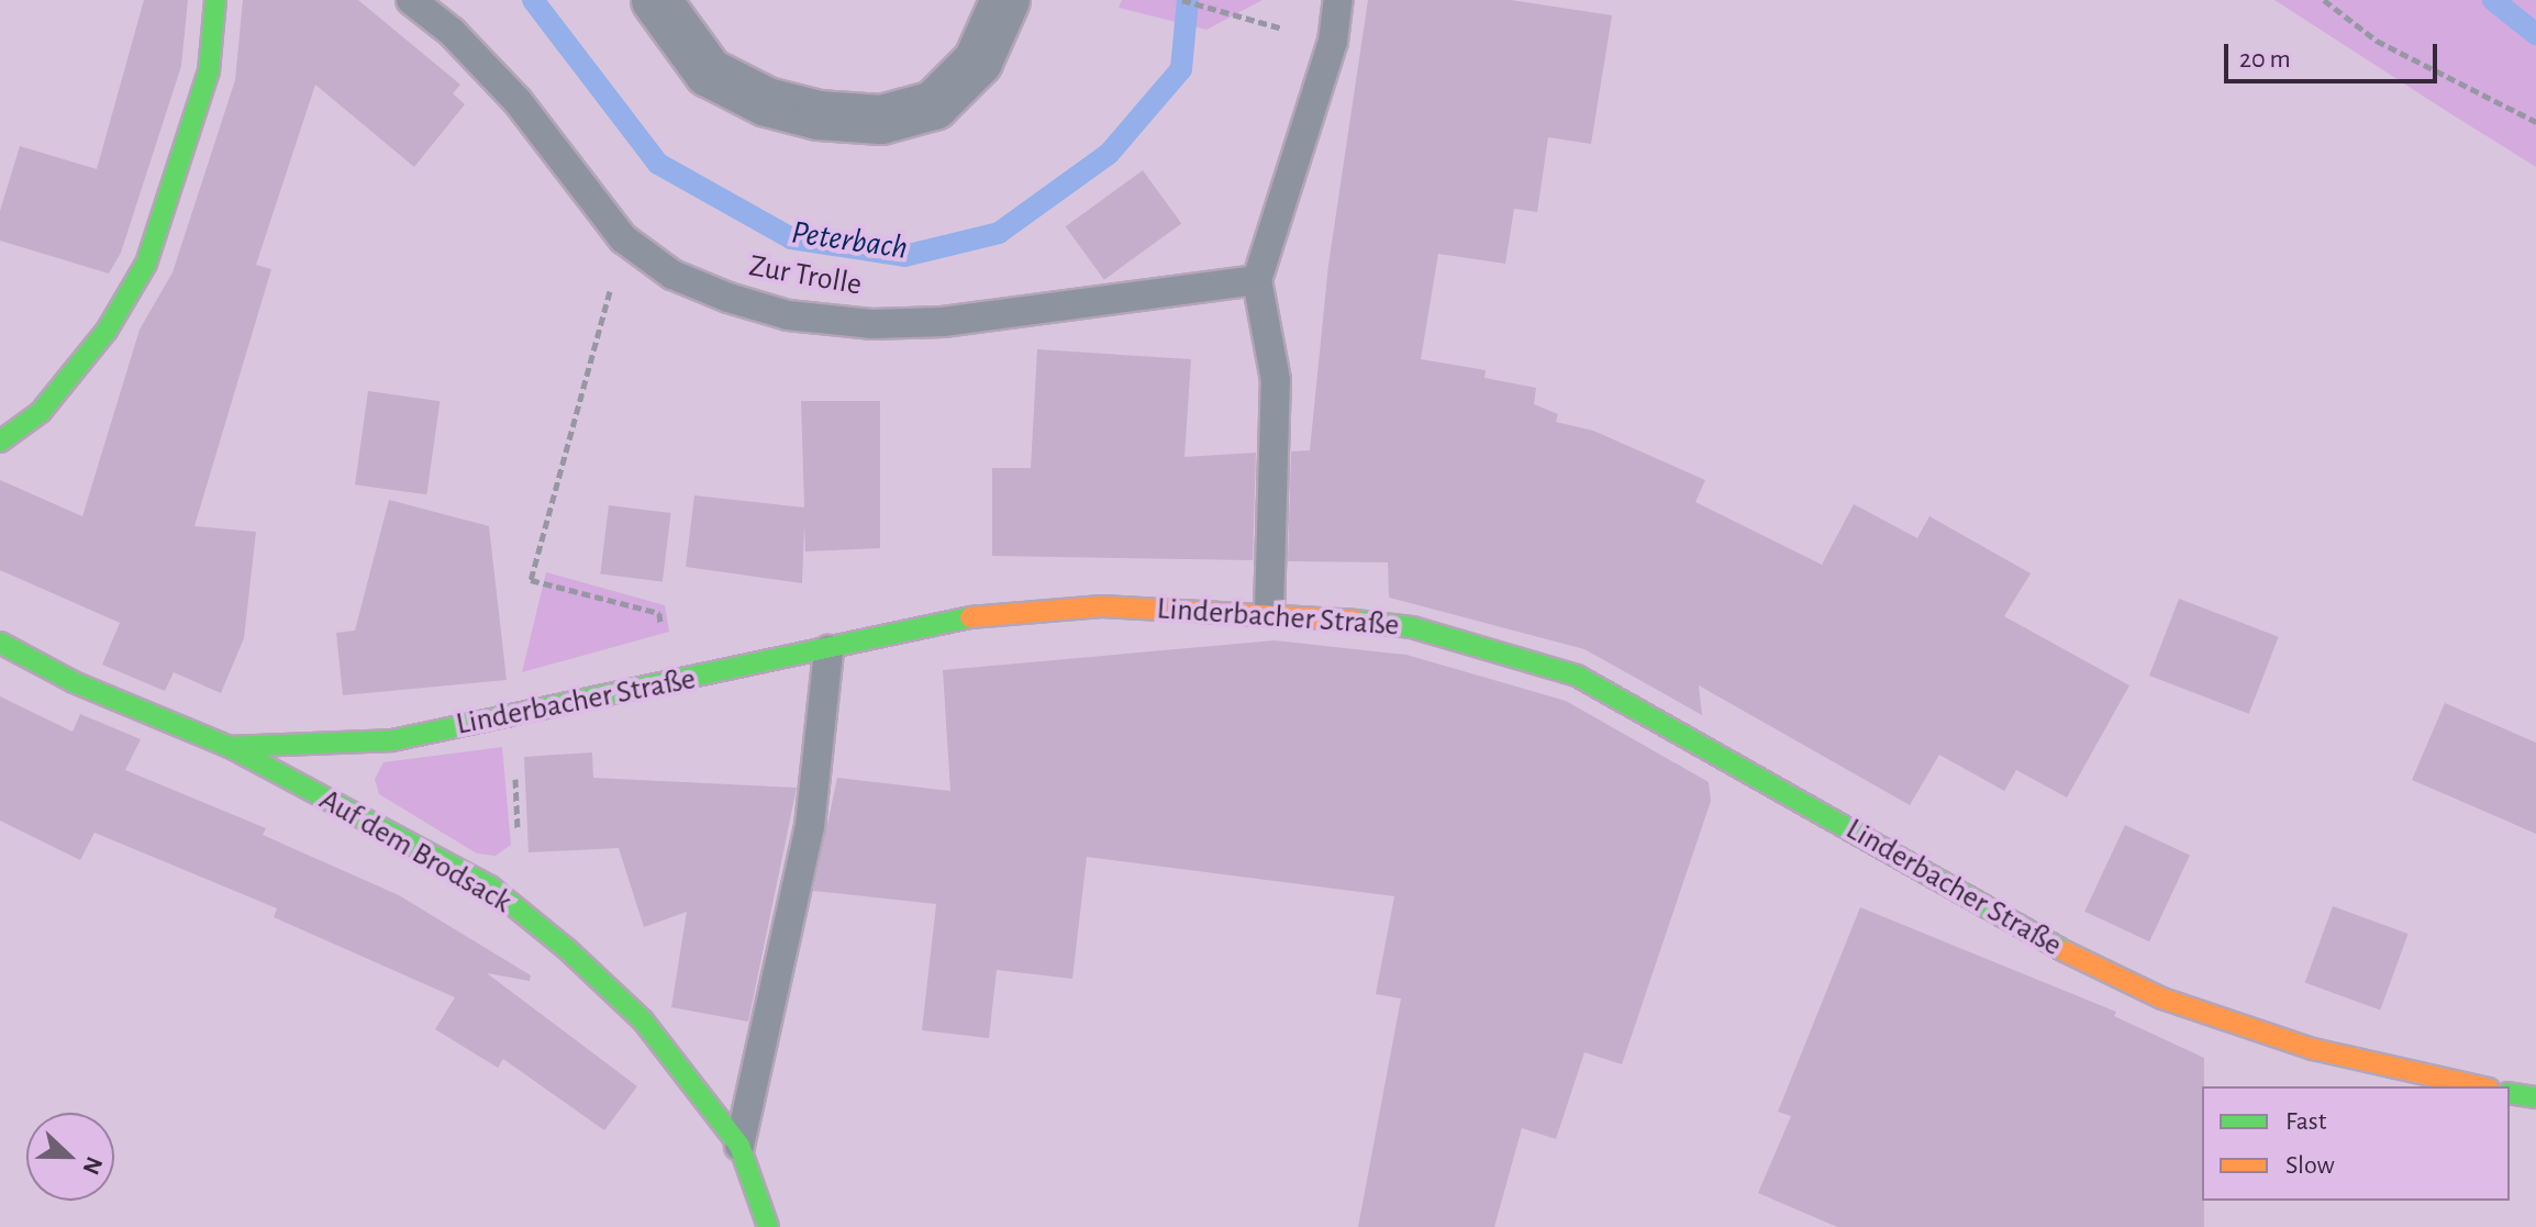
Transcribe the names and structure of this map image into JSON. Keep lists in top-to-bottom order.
{
  "streets": {
    "street": ["Linderbacher Straße", "Auf dem Brodsack"],
    "lane": ["Zur Trolle"]
  },
  "crossings": [
    ["Linderbacher Straße", "Auf dem Brodsack"]
  ],
  "water": ["Peterbach"],
  "legend": ["Fast", "Slow"],
  "scale_bar": "20 m",
  "north": "right"
}
